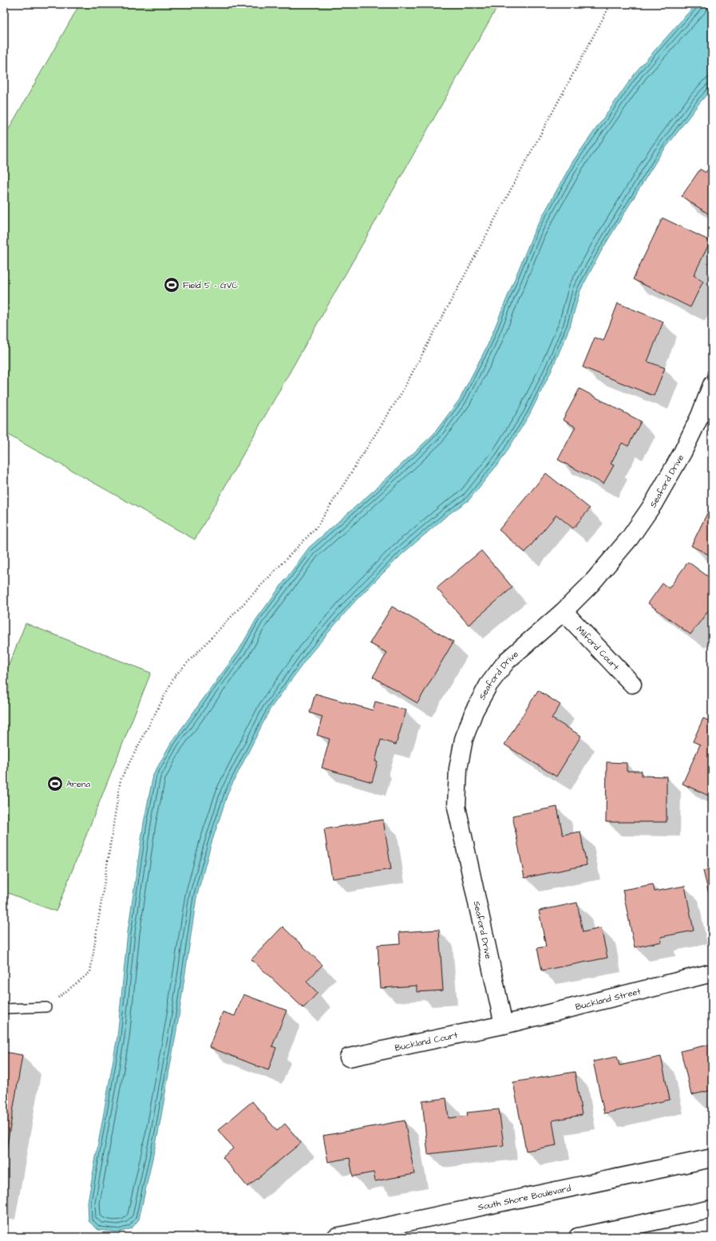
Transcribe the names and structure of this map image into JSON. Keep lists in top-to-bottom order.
{
  "streets": {
    "street": [
      "Seaford Drive",
      "Milford Court",
      "Buckland Street",
      "Buckland Court",
      "South Shore Boulevard"
    ]
  },
  "crossings": [
    ["Seaford Drive", "Milford Court"],
    ["Seaford Drive", "Buckland Street"],
    ["Seaford Drive", "Buckland Court"],
    ["Buckland Street", "Buckland Court"]
  ],
  "places": {
    "sports": ["Field 5 - GVC", "Arena"]
  }
}
